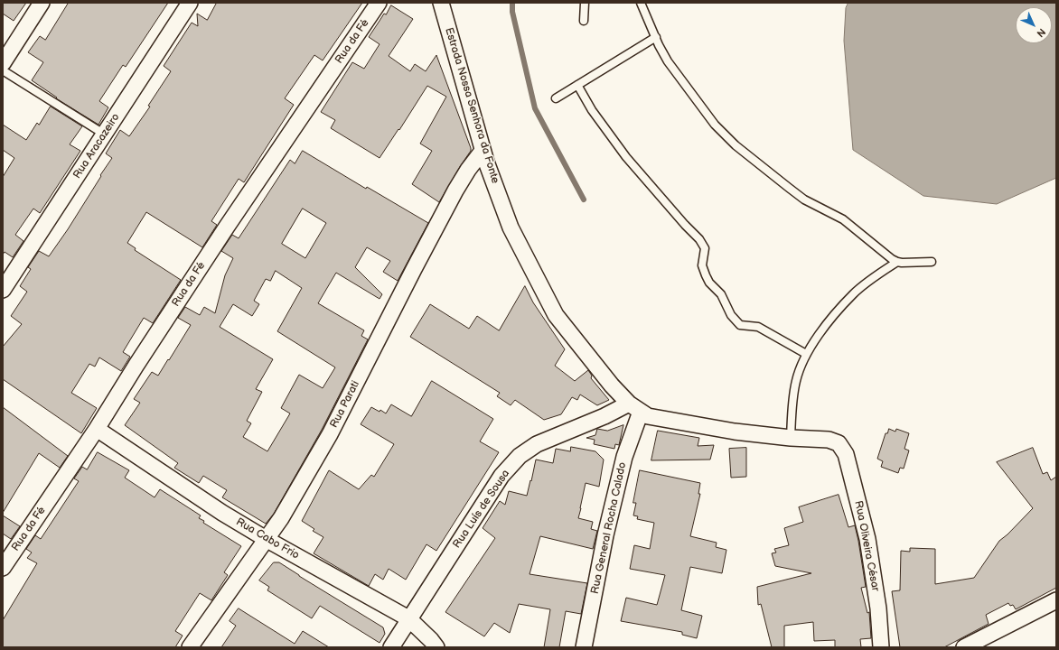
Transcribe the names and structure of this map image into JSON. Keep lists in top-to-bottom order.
{
  "streets": {
    "street": [
      "Rua da Fé",
      "Estrada Nossa Senhora da Fonte",
      "Rua Aracazeiro",
      "Rua Parati",
      "Rua Luís de Sousa",
      "Rua General Rocha Calado",
      "Rua Cabo Frio",
      "Rua Oliveira César"
    ]
  },
  "crossings": [
    ["Rua da Fé", "Rua Cabo Frio"],
    ["Estrada Nossa Senhora da Fonte", "Rua Parati"],
    ["Estrada Nossa Senhora da Fonte", "Rua Luís de Sousa"],
    ["Estrada Nossa Senhora da Fonte", "Rua General Rocha Calado"],
    ["Estrada Nossa Senhora da Fonte", "Rua Oliveira César"],
    ["Rua Parati", "Rua Cabo Frio"],
    ["Rua Luís de Sousa", "Rua General Rocha Calado"],
    ["Rua Luís de Sousa", "Rua Cabo Frio"]
  ],
  "north": "bottom right"
}
